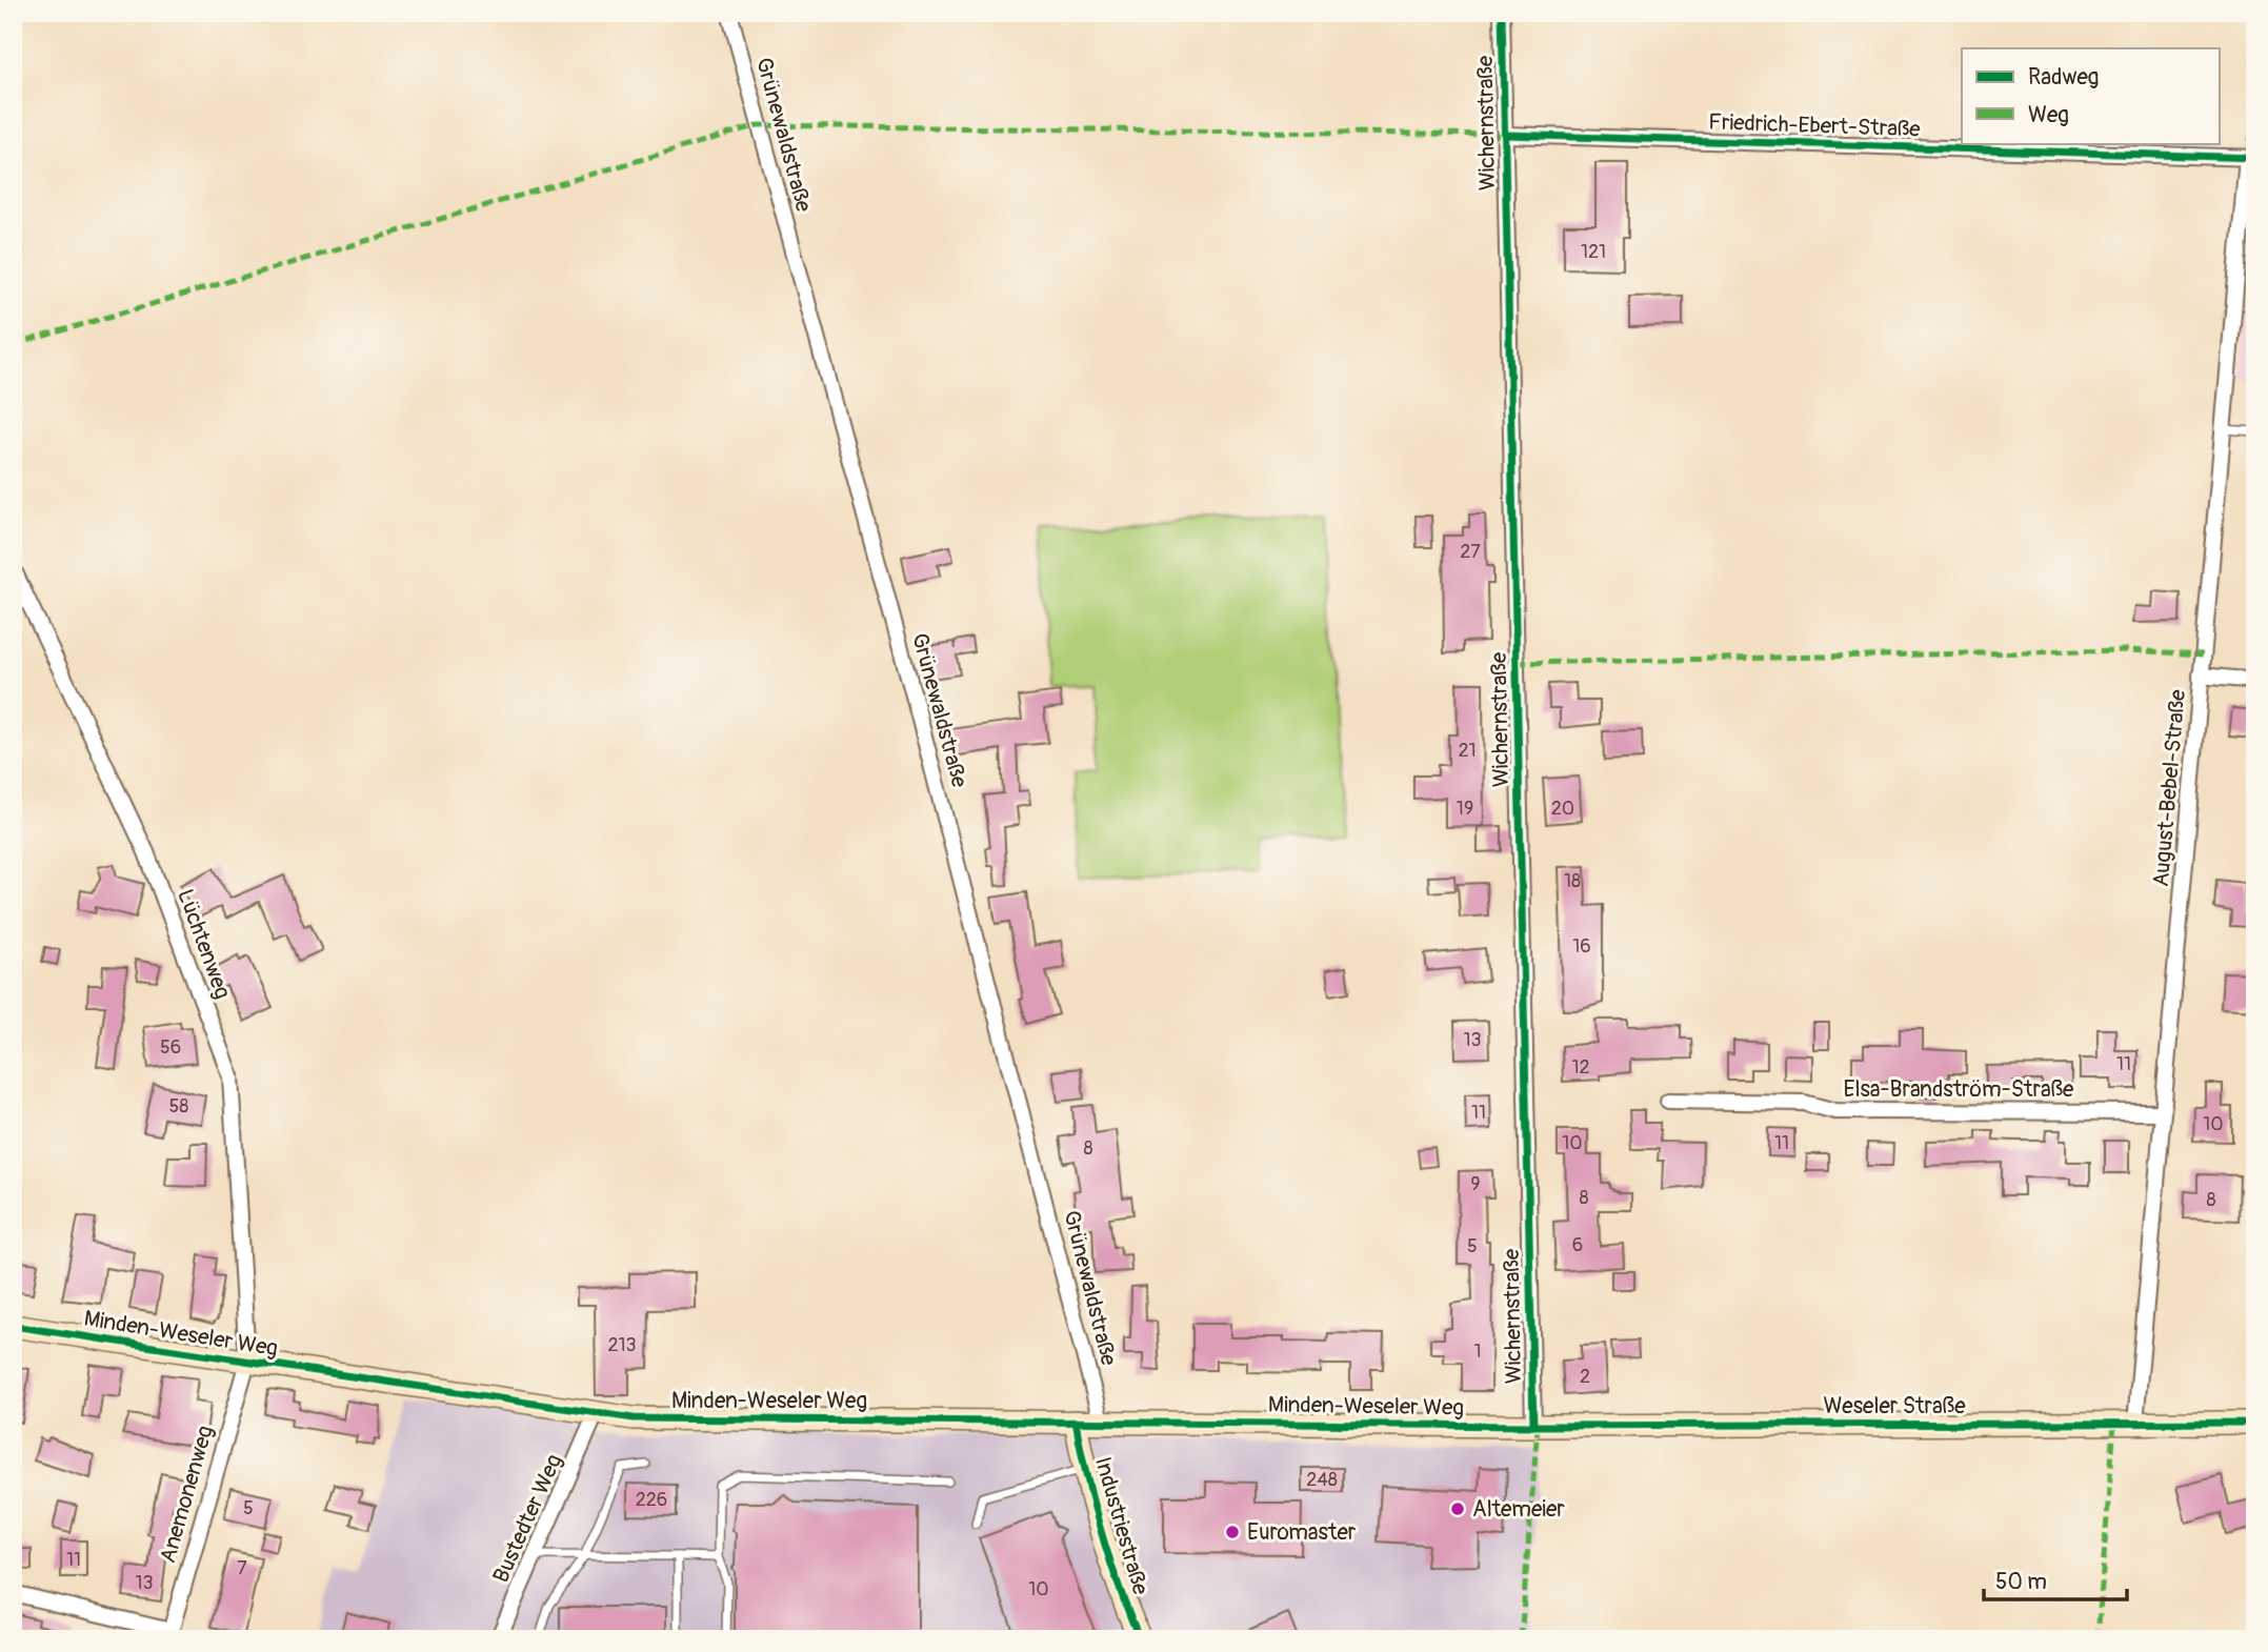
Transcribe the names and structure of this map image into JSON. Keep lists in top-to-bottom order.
{
  "streets": {
    "street": [
      "Wichernstraße",
      "Friedrich-Ebert-Straße",
      "Grünewaldstraße",
      "August-Bebel-Straße",
      "Lüchtenweg",
      "Elsa-Brandström-Straße",
      "Minden-Weseler Weg",
      "Weseler Straße",
      "Anemonenweg",
      "Bustedter Weg",
      "Industriestraße"
    ]
  },
  "crossings": [
    ["Wichernstraße", "Friedrich-Ebert-Straße"],
    ["Wichernstraße", "Minden-Weseler Weg"],
    ["Wichernstraße", "Weseler Straße"],
    ["Friedrich-Ebert-Straße", "August-Bebel-Straße"],
    ["Grünewaldstraße", "Minden-Weseler Weg"],
    ["August-Bebel-Straße", "Elsa-Brandström-Straße"],
    ["August-Bebel-Straße", "Weseler Straße"],
    ["Lüchtenweg", "Minden-Weseler Weg"],
    ["Lüchtenweg", "Anemonenweg"],
    ["Minden-Weseler Weg", "Weseler Straße"],
    ["Minden-Weseler Weg", "Anemonenweg"],
    ["Minden-Weseler Weg", "Bustedter Weg"],
    ["Minden-Weseler Weg", "Industriestraße"]
  ],
  "places": ["Altemeier", "Euromaster"],
  "house_numbers": [
    "121",
    "27",
    "21",
    "19",
    "20",
    "18",
    "16",
    "13",
    "56",
    "11",
    "12",
    "58",
    "11",
    "10",
    "10",
    "11",
    "8",
    "9",
    "8",
    "8",
    "6",
    "5",
    "213",
    "1",
    "2",
    "248",
    "226",
    "5",
    "11",
    "7",
    "13",
    "10"
  ],
  "legend": ["Radweg", "Weg"],
  "scale_bar": "50 m"
}
